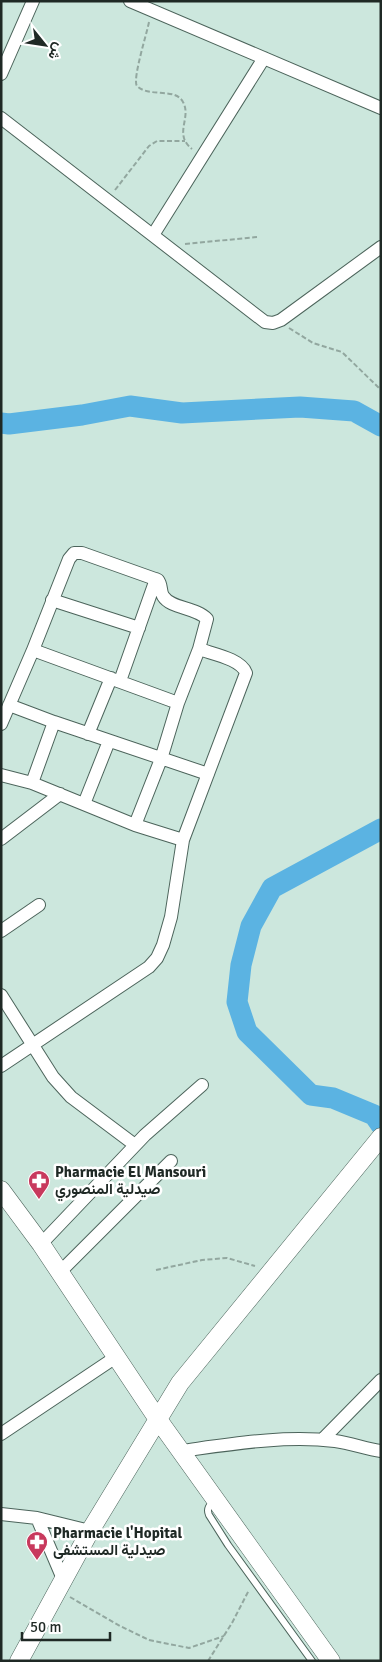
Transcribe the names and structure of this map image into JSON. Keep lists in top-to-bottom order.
{
  "places": {
    "pharmacy": ["Pharmacie El Mansouri صيدلية المنصوري", "Pharmacie l'Hopital صيدلية المستشفى"]
  },
  "scale_bar": "50 m",
  "north": "bottom right"
}
